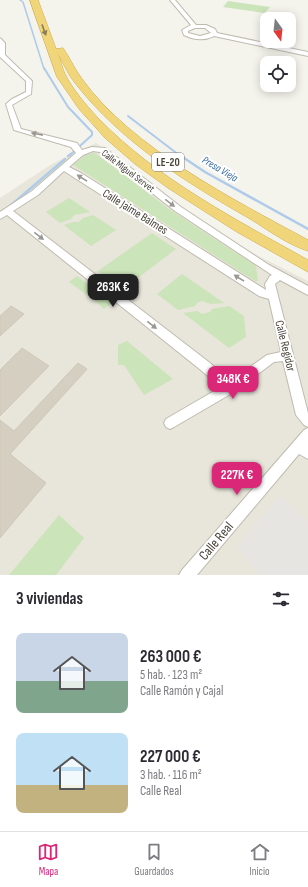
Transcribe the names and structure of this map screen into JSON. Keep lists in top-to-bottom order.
{
  "streets": {
    "highway": ["LE-20"],
    "street": [
      "Calle Miguel Servet",
      "Calle Jaime Balmes",
      "Calle Regidor",
      "Calle Real"
    ]
  },
  "crossings": [
    ["Calle Jaime Balmes", "Calle Regidor"]
  ],
  "water": ["Presa Vieja"],
  "north": "bottom",
  "page": {
    "price": ["263K €", "348K €", "227K €"],
    "heading": "3 viviendas",
    "list": [
      {
        "name": "263 000 €",
        "note": "5 hab. · 123 m² · Calle Ramón y Cajal"
      },
      {
        "name": "227 000 €",
        "note": "3 hab. · 116 m² · Calle Real"
      }
    ],
    "tabs": ["Mapa", "Guardados", "Inicio"]
  }
}
